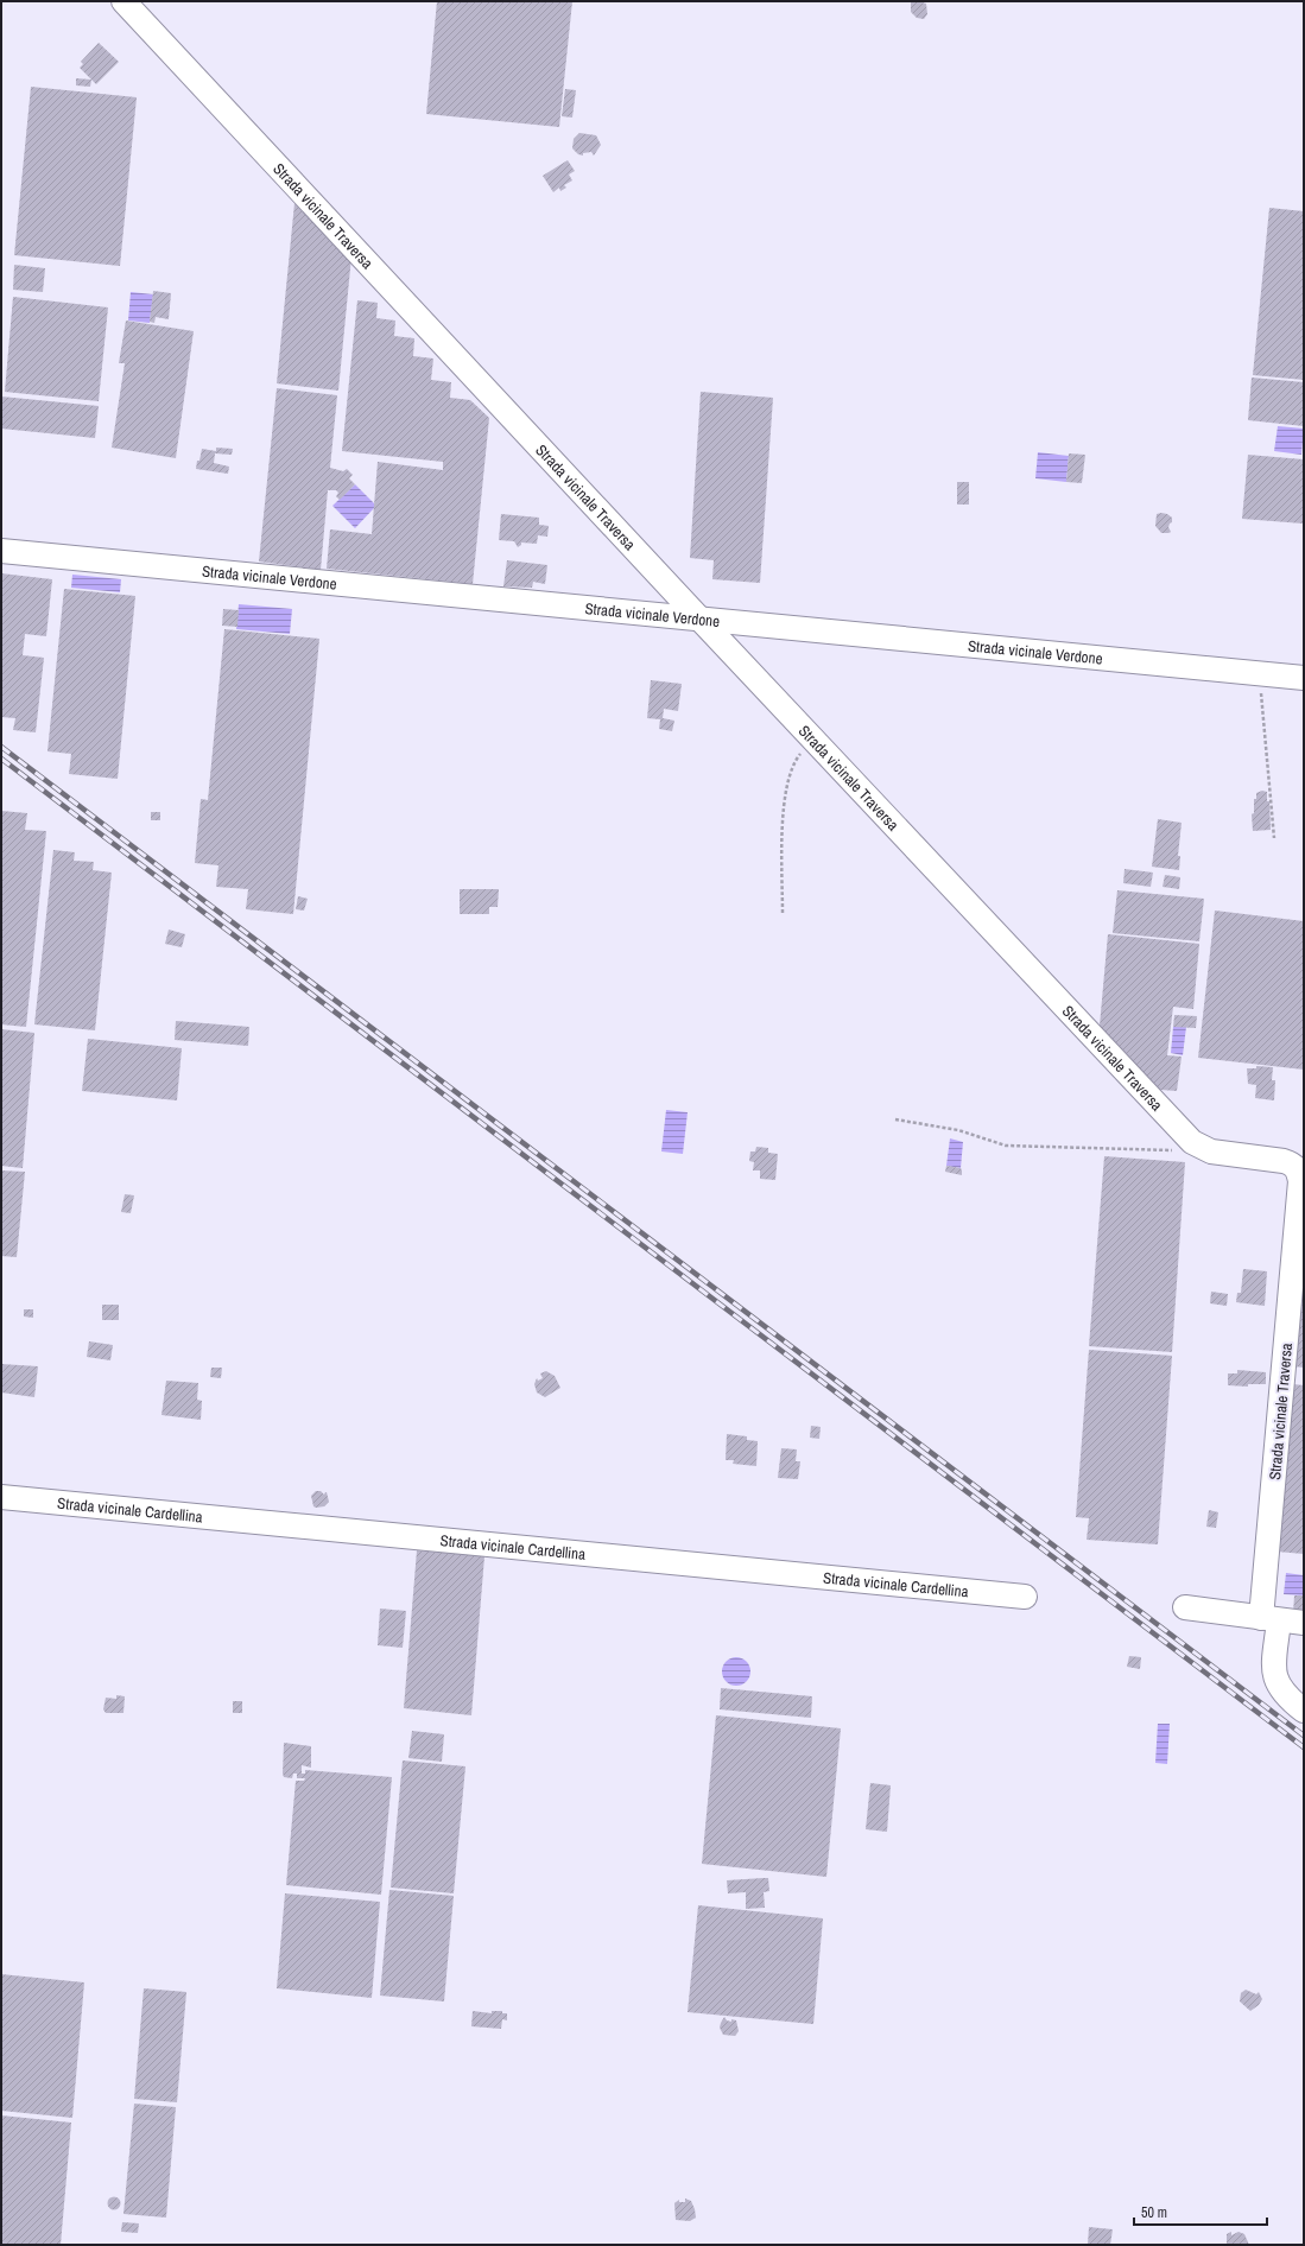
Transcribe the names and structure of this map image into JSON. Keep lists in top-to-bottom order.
{
  "streets": {
    "street": ["Strada vicinale Traversa", "Strada vicinale Verdone", "Strada vicinale Cardellina"]
  },
  "crossings": [
    ["Strada vicinale Traversa", "Strada vicinale Verdone"]
  ],
  "scale_bar": "50 m"
}
